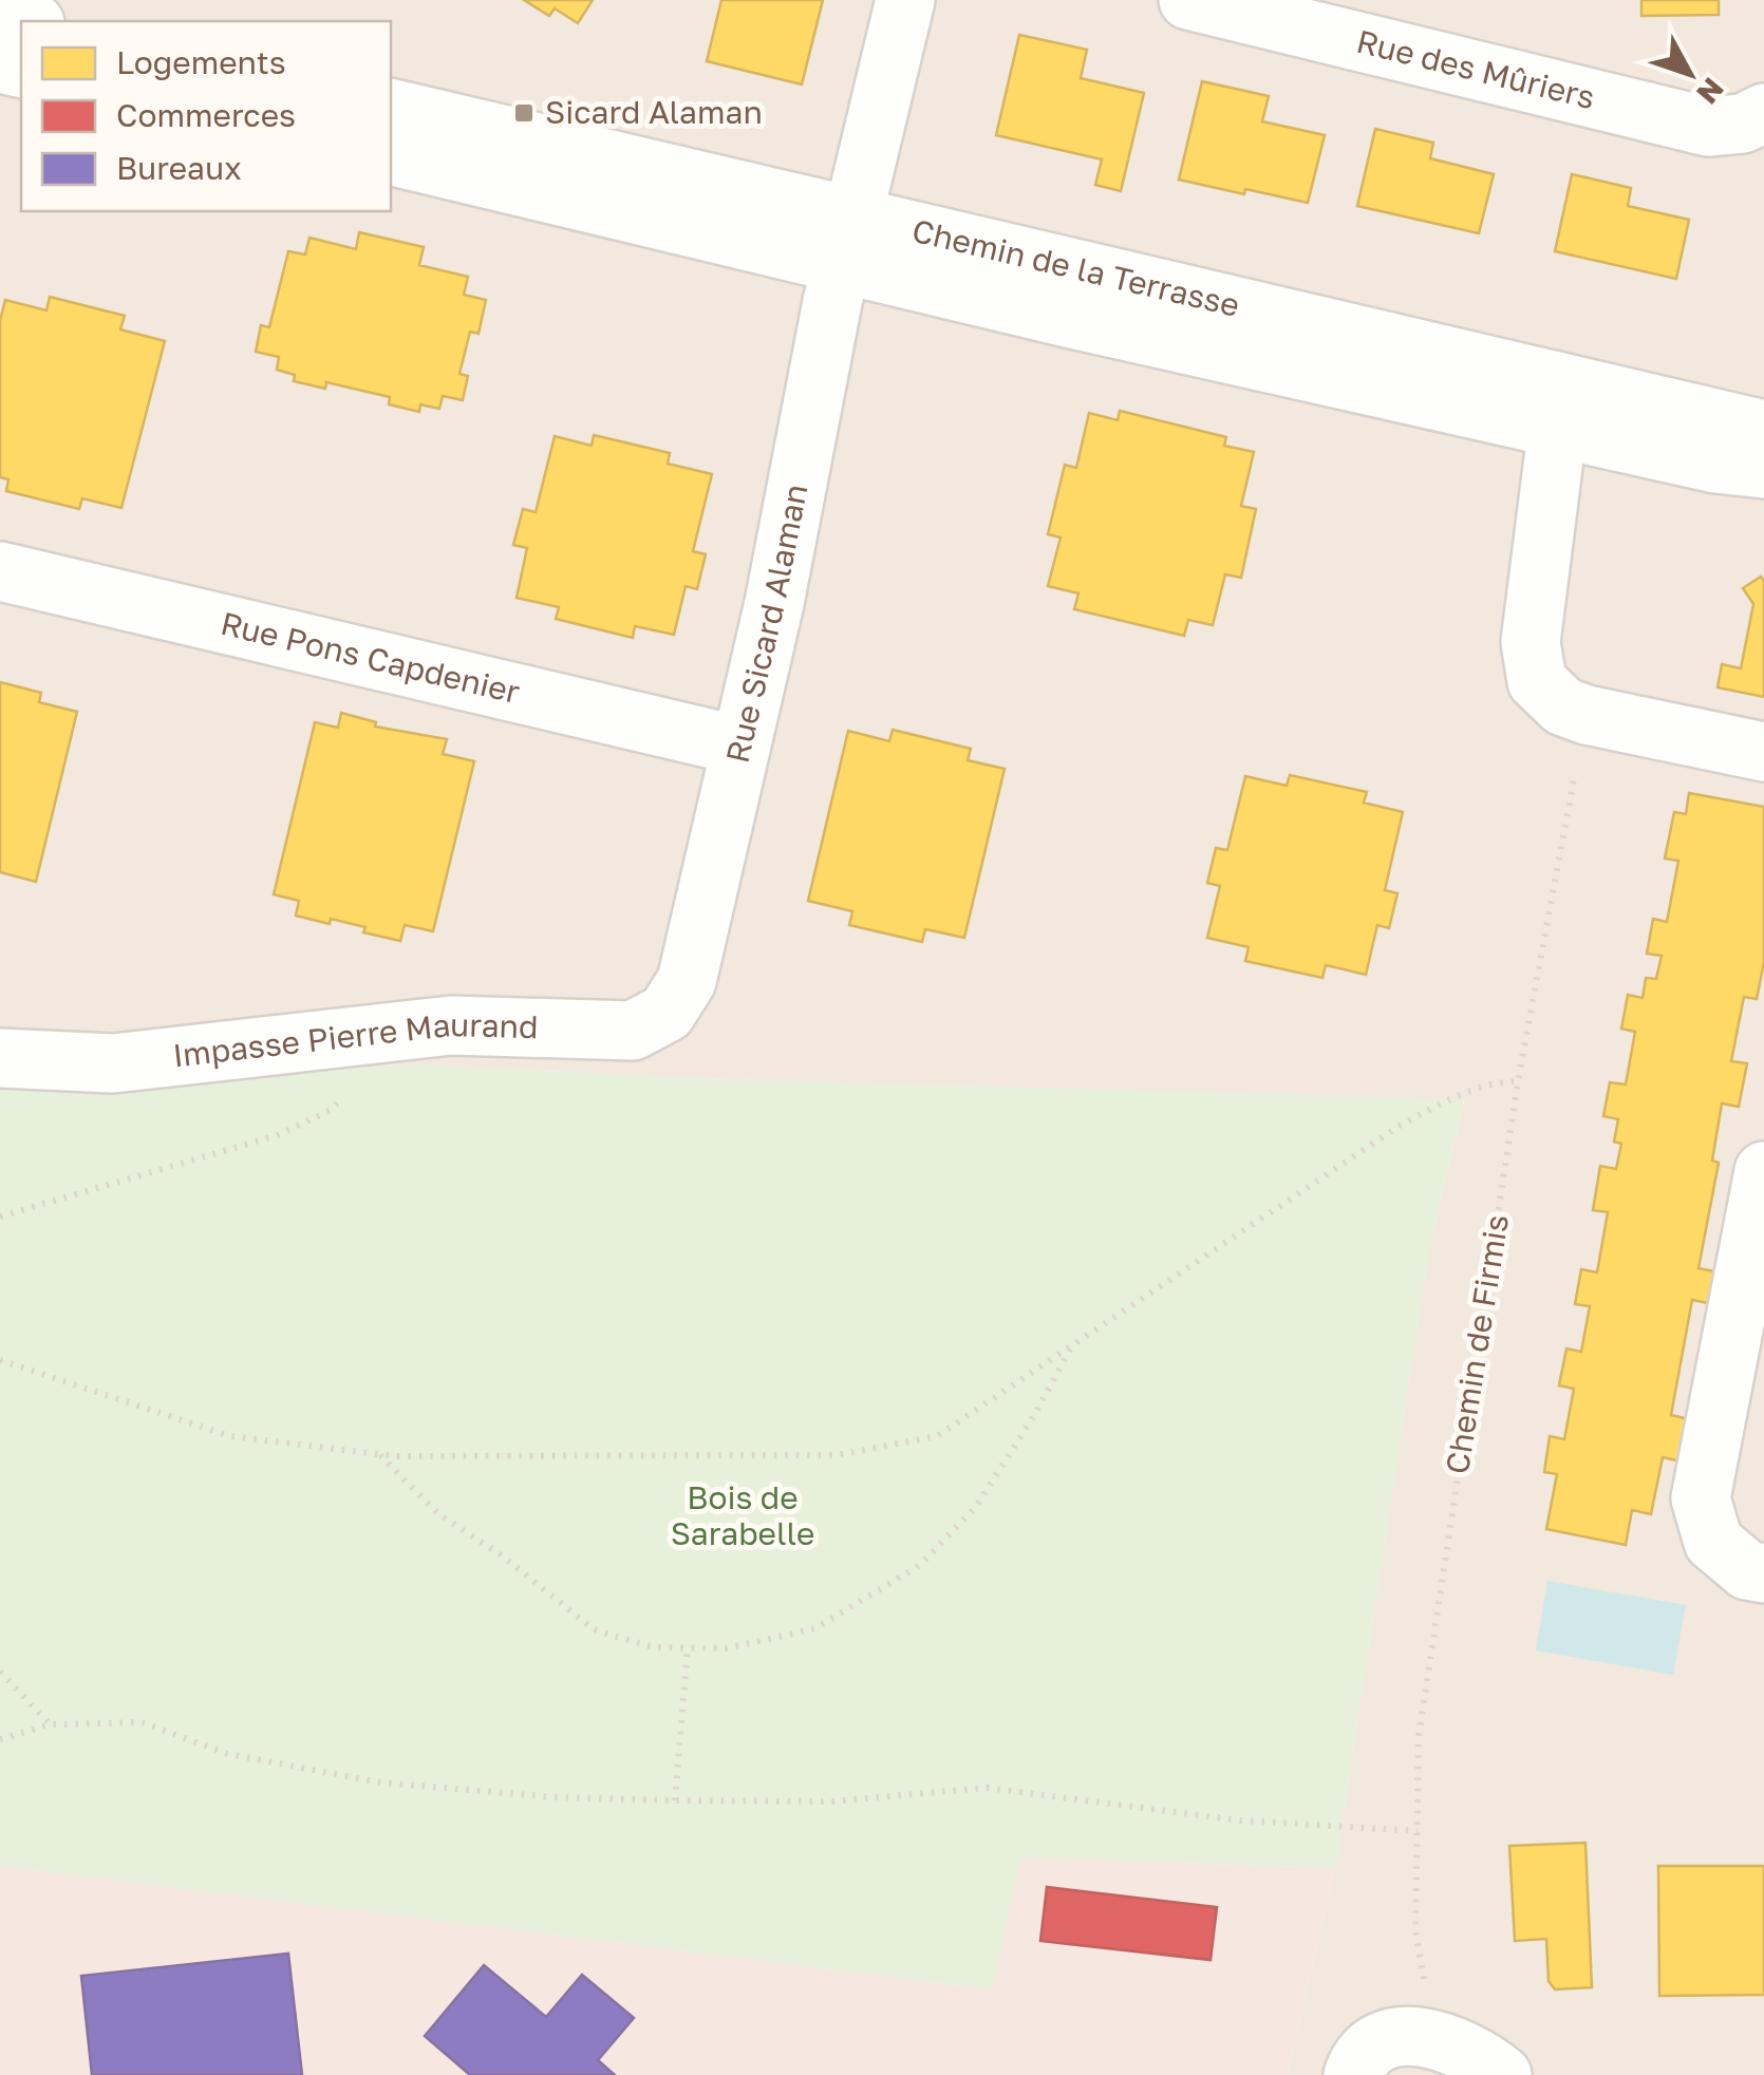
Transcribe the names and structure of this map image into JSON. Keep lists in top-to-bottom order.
{
  "streets": {
    "street": [
      "Rue des Mûriers",
      "Chemin de la Terrasse",
      "Rue Sicard Alaman",
      "Rue Pons Capdenier",
      "Impasse Pierre Maurand"
    ],
    "path": ["Chemin de Firmis"]
  },
  "crossings": [
    ["Chemin de la Terrasse", "Rue Sicard Alaman"],
    ["Rue Sicard Alaman", "Rue Pons Capdenier"],
    ["Rue Sicard Alaman", "Impasse Pierre Maurand"]
  ],
  "parks": ["Bois de Sarabelle"],
  "places": {
    "transit": ["Sicard Alaman"]
  },
  "legend": ["Logements", "Commerces", "Bureaux"],
  "north": "bottom right"
}
